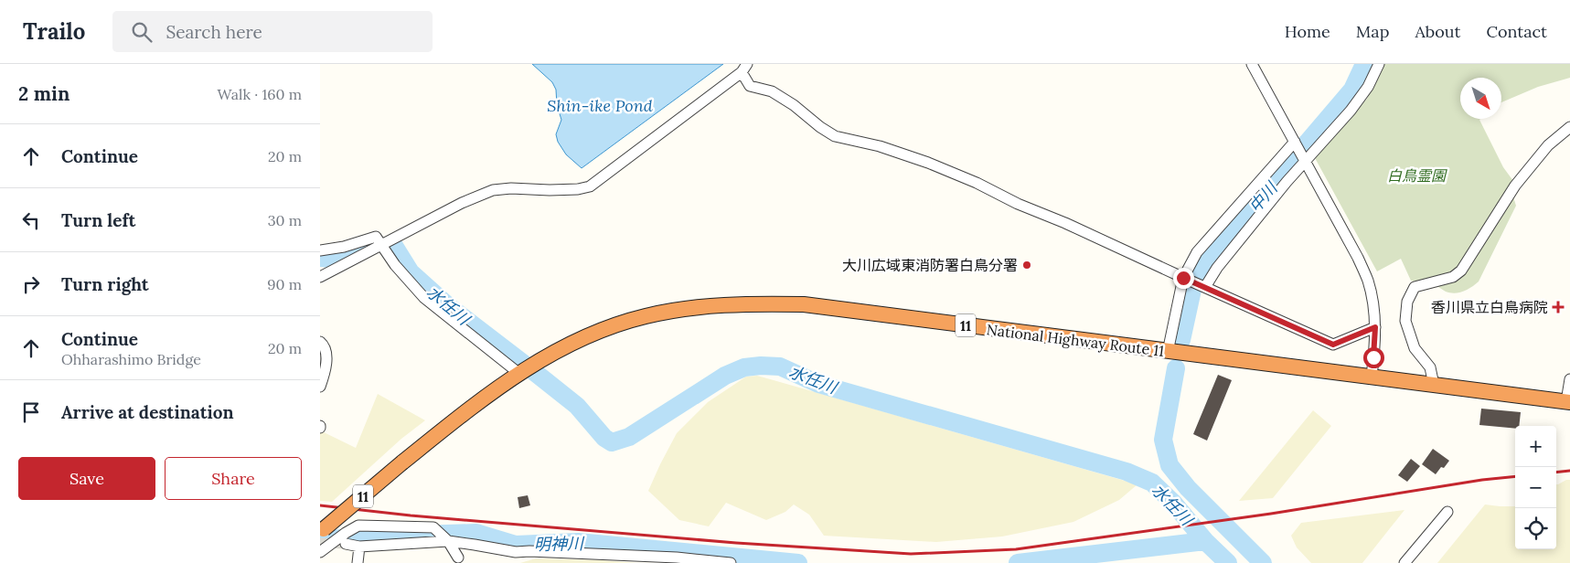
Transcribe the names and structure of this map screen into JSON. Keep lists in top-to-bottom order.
{
  "streets": {
    "highway": ["11", "National Highway Route 11"]
  },
  "water": [
    "Shin-ike Pond",
    "中川",
    "水任川",
    "明神川"
  ],
  "parks": ["白鳥霊園"],
  "places": {
    "other": ["大川広域東消防署白鳥分署"],
    "health": ["香川県立白鳥病院"]
  },
  "north": "bottom right",
  "page": {
    "header": "Trailo",
    "search": "Search here",
    "nav": [
      "Home",
      "Map",
      "About",
      "Contact"
    ],
    "heading": ["2 min", "Walk · 160 m"],
    "list": [
      ["Continue", "20 m"],
      ["Turn left", "30 m"],
      ["Turn right", "90 m"],
      ["Continue", "Ohharashimo Bridge", "20 m"],
      "Arrive at destination"
    ],
    "map_buttons": ["+", "−"],
    "buttons": ["Save", "Share"]
  }
}
